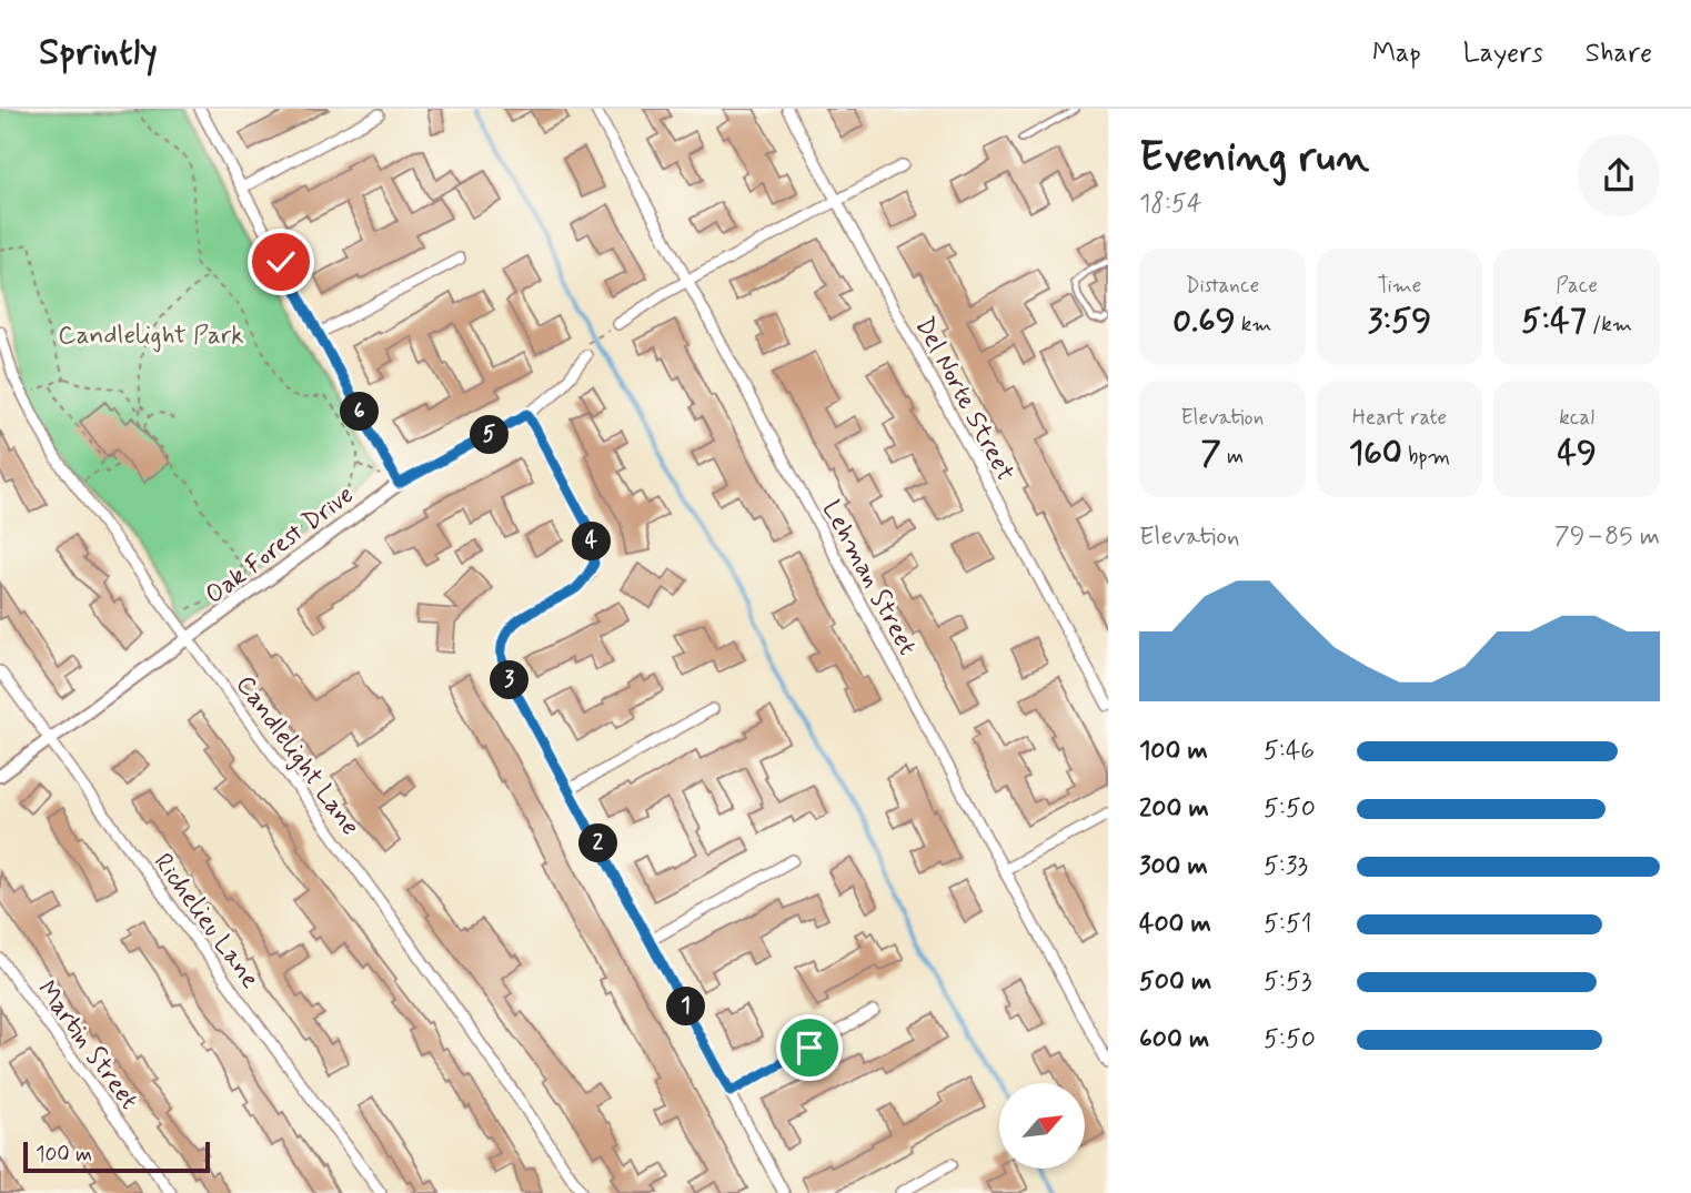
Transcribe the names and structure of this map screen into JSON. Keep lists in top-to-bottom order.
{
  "streets": {
    "street": [
      "Del Norte Street",
      "Oak Forest Drive",
      "Lehman Street",
      "Candlelight Lane",
      "Richelieu Lane",
      "Martin Street"
    ]
  },
  "crossings": [
    ["Oak Forest Drive", "Candlelight Lane"],
    ["Oak Forest Drive", "Richelieu Lane"]
  ],
  "parks": ["Candlelight Park"],
  "scale_bar": "100 m",
  "north": "top right",
  "page": {
    "header": "Sprintly",
    "nav": ["Map", "Layers", "Share"],
    "heading": ["Evening run", "18:54"],
    "stats": [
      ["Distance", "0.69 km"],
      ["Time", "3:59"],
      ["Pace", "5:47 /km"],
      ["Elevation", "7 m"],
      ["Heart rate", "160 bpm"],
      ["kcal", "49"]
    ],
    "pins": [
      "6",
      "5",
      "4",
      "3",
      "2",
      "1"
    ],
    "chart": ["Elevation", "79–85 m"],
    "list": [
      {
        "name": "100 m",
        "note": "5:46"
      },
      {
        "name": "200 m",
        "note": "5:50"
      },
      {
        "name": "300 m",
        "note": "5:33"
      },
      {
        "name": "400 m",
        "note": "5:51"
      },
      {
        "name": "500 m",
        "note": "5:53"
      },
      {
        "name": "600 m",
        "note": "5:50"
      }
    ],
    "scale": "100 m"
  }
}
